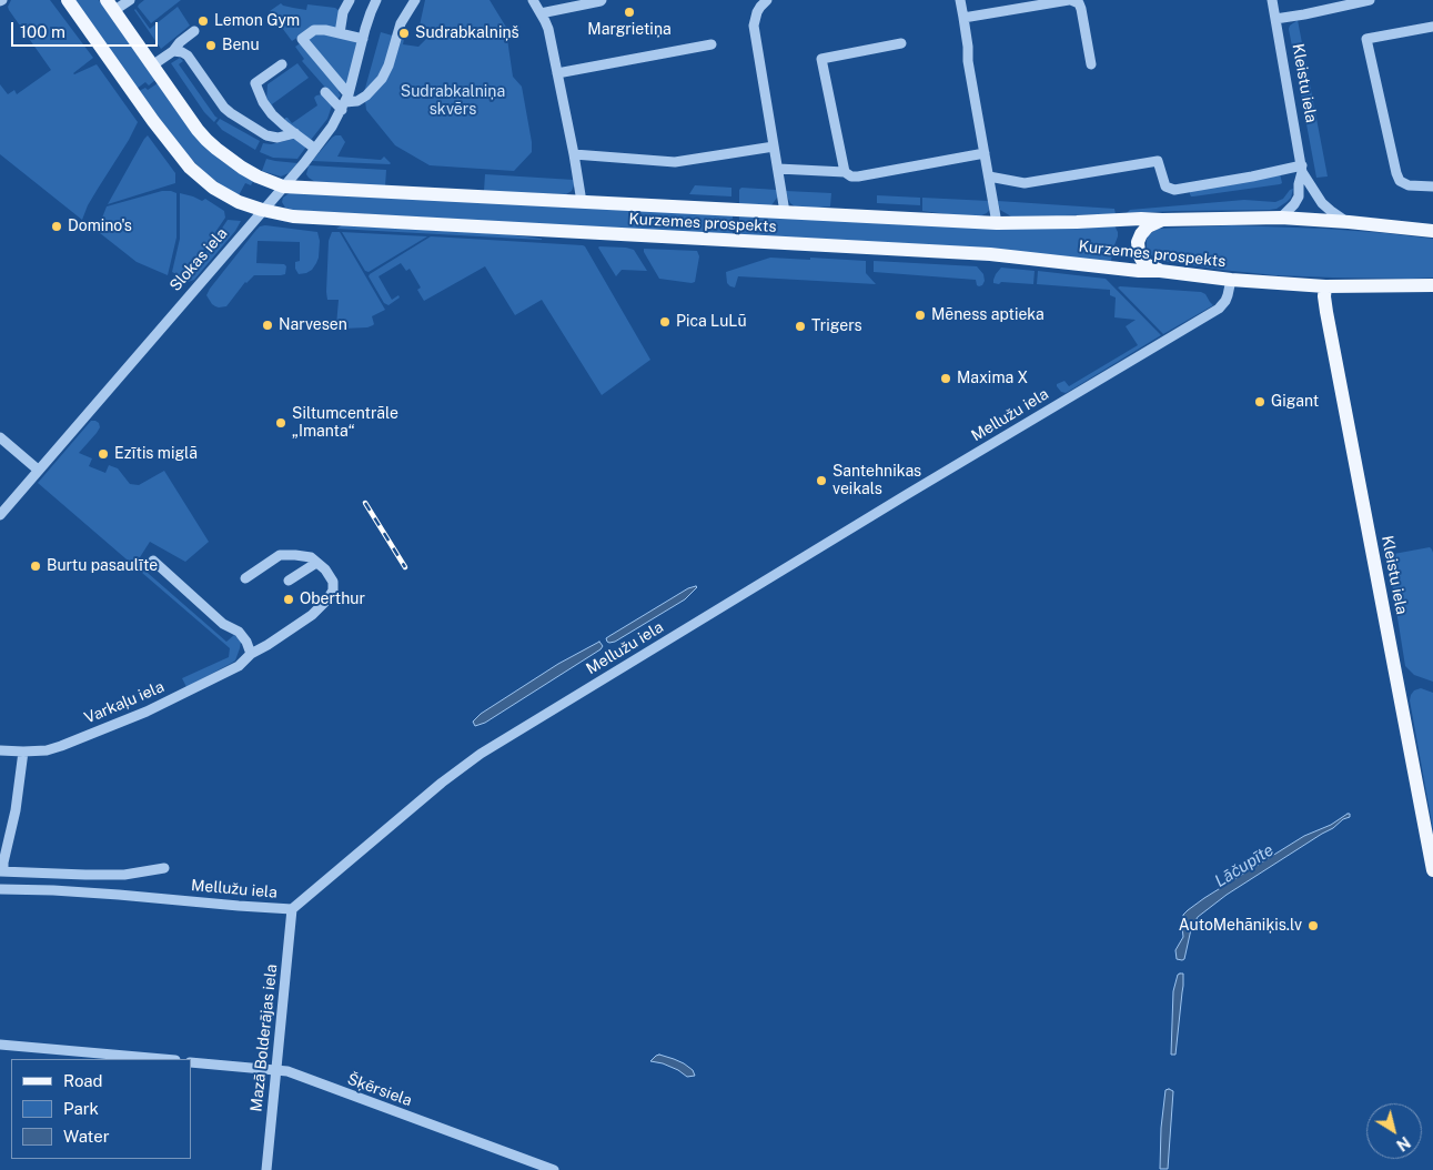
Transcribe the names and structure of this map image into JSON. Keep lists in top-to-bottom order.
{
  "streets": {
    "main road": ["Kleistu iela", "Kurzemes prospekts"],
    "street": [
      "Slokas iela",
      "Mellužu iela",
      "Varkaļu iela",
      "Mazā Bolderājas iela",
      "Šķērsiela"
    ]
  },
  "crossings": [
    ["Kleistu iela", "Kurzemes prospekts"],
    ["Kurzemes prospekts", "Slokas iela"],
    ["Kurzemes prospekts", "Mellužu iela"],
    ["Mellužu iela", "Mazā Bolderājas iela"],
    ["Mazā Bolderājas iela", "Šķērsiela"]
  ],
  "water": ["Lāčupīte"],
  "parks": ["Sudrabkalniņa skvērs"],
  "places": [
    "Margrietiņa",
    "Lemon Gym",
    "Sudrabkalniņš",
    "Benu",
    "Domino's",
    "Mēness aptieka",
    "Pica LuLū",
    "Narvesen",
    "Trigers",
    "Maxima X",
    "Gigant",
    "Siltumcentrāle „Imanta“",
    "Ezītis miglā",
    "Santehnikas veikals",
    "Burtu pasaulīte",
    "Oberthur",
    "AutoMehāniķis.lv"
  ],
  "legend": ["Road", "Park", "Water"],
  "scale_bar": "100 m",
  "north": "bottom right"
}
